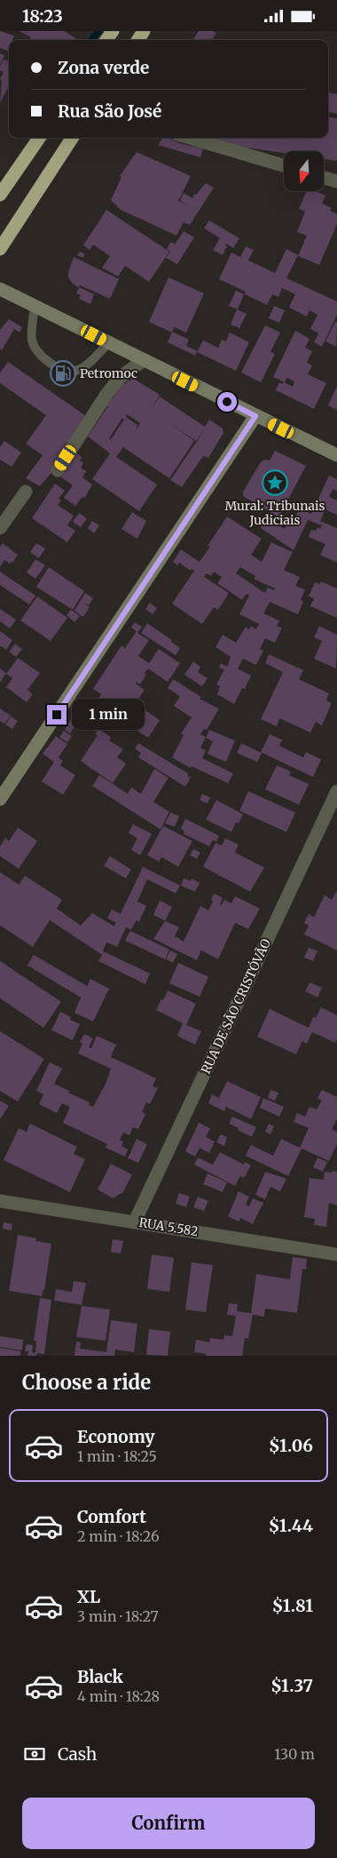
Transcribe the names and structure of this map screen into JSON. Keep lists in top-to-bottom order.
{
  "streets": {
    "street": ["RUA DE SÃO CRISTÓVÃO", "RUA 5.582"]
  },
  "crossings": [
    ["RUA DE SÃO CRISTÓVÃO", "RUA 5.582"]
  ],
  "places": {
    "fuel station": ["Petromoc"],
    "place": ["Mural: Tribunais Judiciais"]
  },
  "north": "bottom",
  "page": {
    "status": "18:23",
    "banner": ["Zona verde", "Rua São José"],
    "bubble": "1 min",
    "heading": "Choose a ride",
    "list": [
      {
        "name": "Economy",
        "note": "1 min · 18:25",
        "value": "$1.06"
      },
      {
        "name": "Comfort",
        "note": "2 min · 18:26",
        "value": "$1.44"
      },
      {
        "name": "XL",
        "note": "3 min · 18:27",
        "value": "$1.81"
      },
      {
        "name": "Black",
        "note": "4 min · 18:28",
        "value": "$1.37"
      }
    ],
    "pay": ["Cash", "130 m"],
    "buttons": "Confirm"
  }
}
